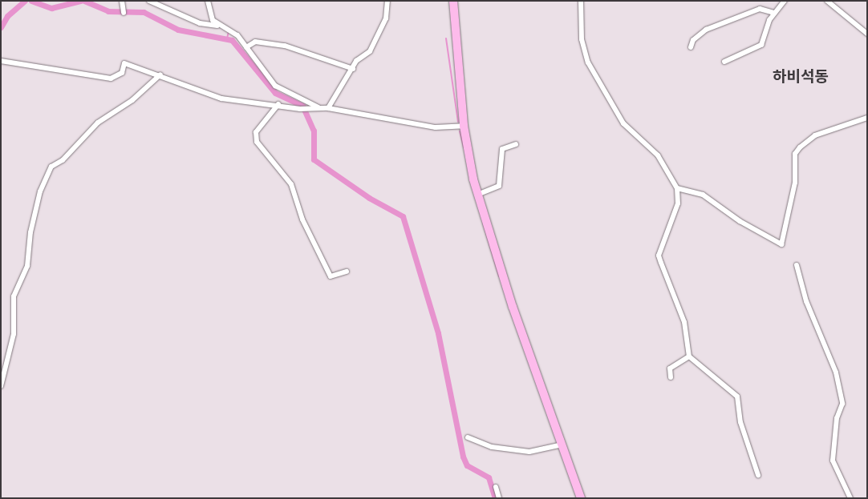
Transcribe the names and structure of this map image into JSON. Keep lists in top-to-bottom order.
{
  "districts": ["하비석동"]
}
